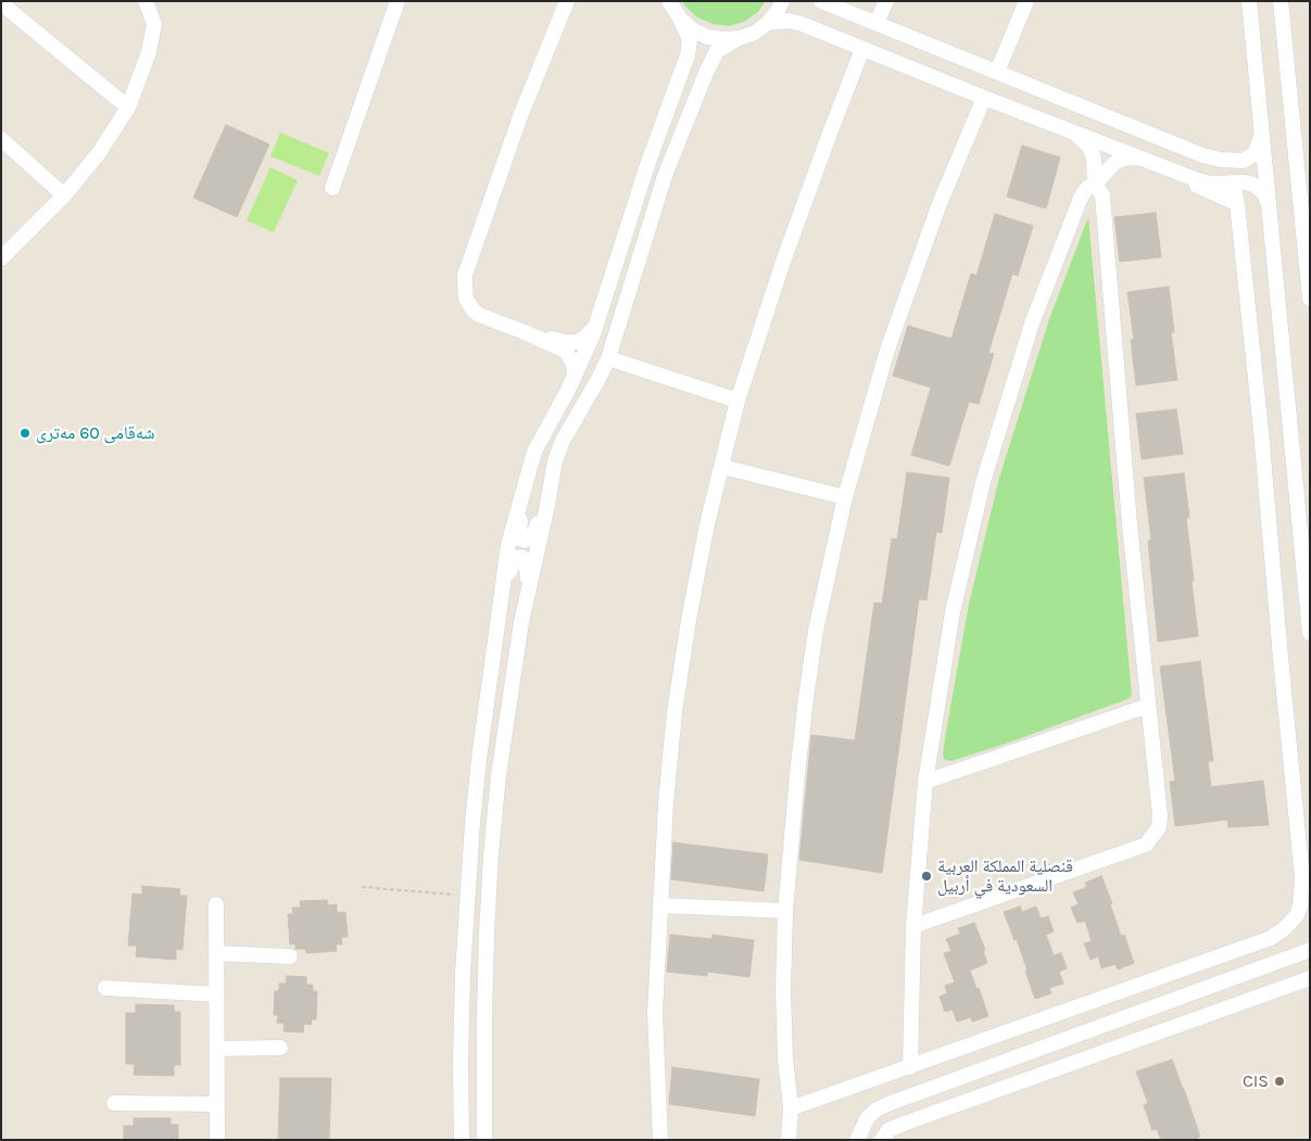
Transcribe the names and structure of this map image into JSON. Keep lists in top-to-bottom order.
{
  "places": ["شەقامی 60 مەتری", "قنصلية المملكة العربية السعودية في أربيل", "CIS"]
}
